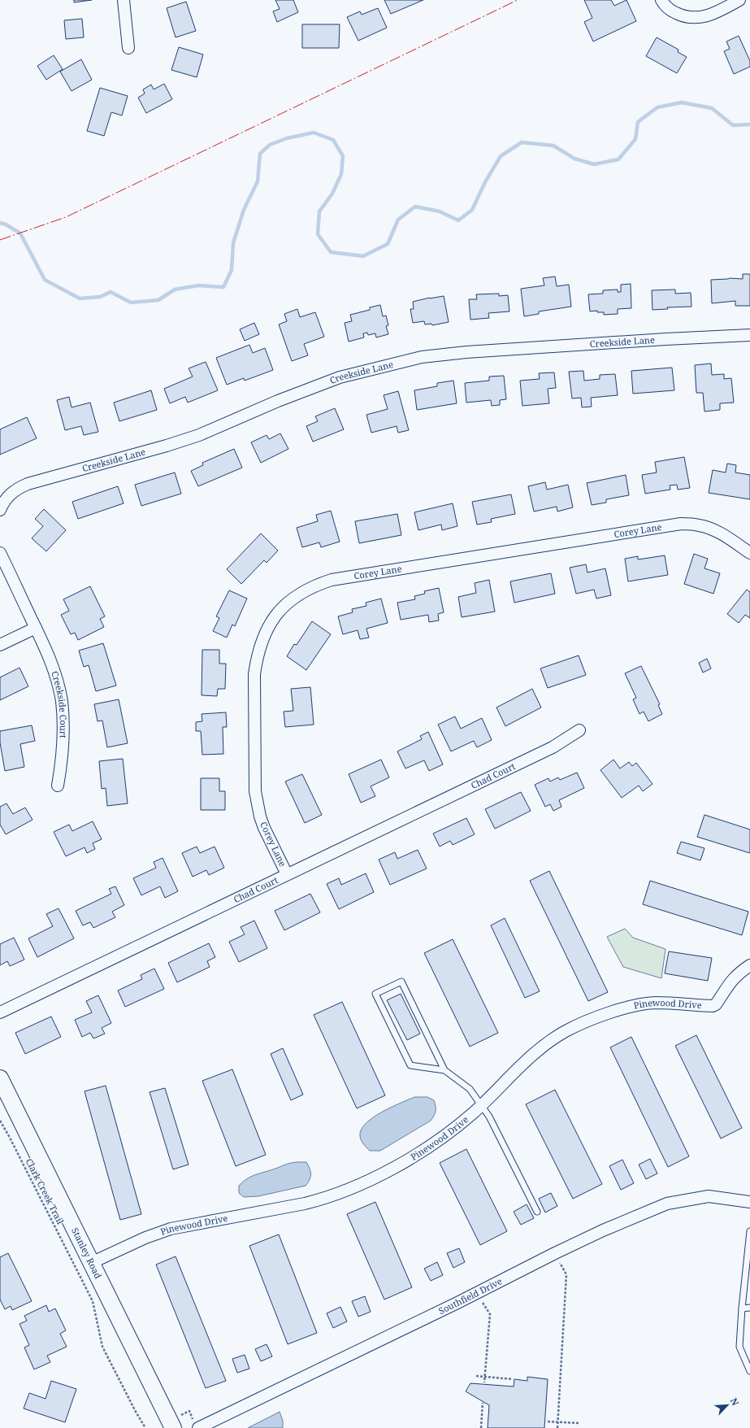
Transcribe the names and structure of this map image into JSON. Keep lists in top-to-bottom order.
{
  "streets": {
    "street": [
      "Creekside Lane",
      "Corey Lane",
      "Creekside Court",
      "Chad Court",
      "Pinewood Drive",
      "Stanley Road",
      "Southfield Drive"
    ],
    "path": ["Clark Creek Trail"]
  },
  "crossings": [
    ["Corey Lane", "Chad Court"],
    ["Pinewood Drive", "Stanley Road"]
  ],
  "north": "top right"
}
